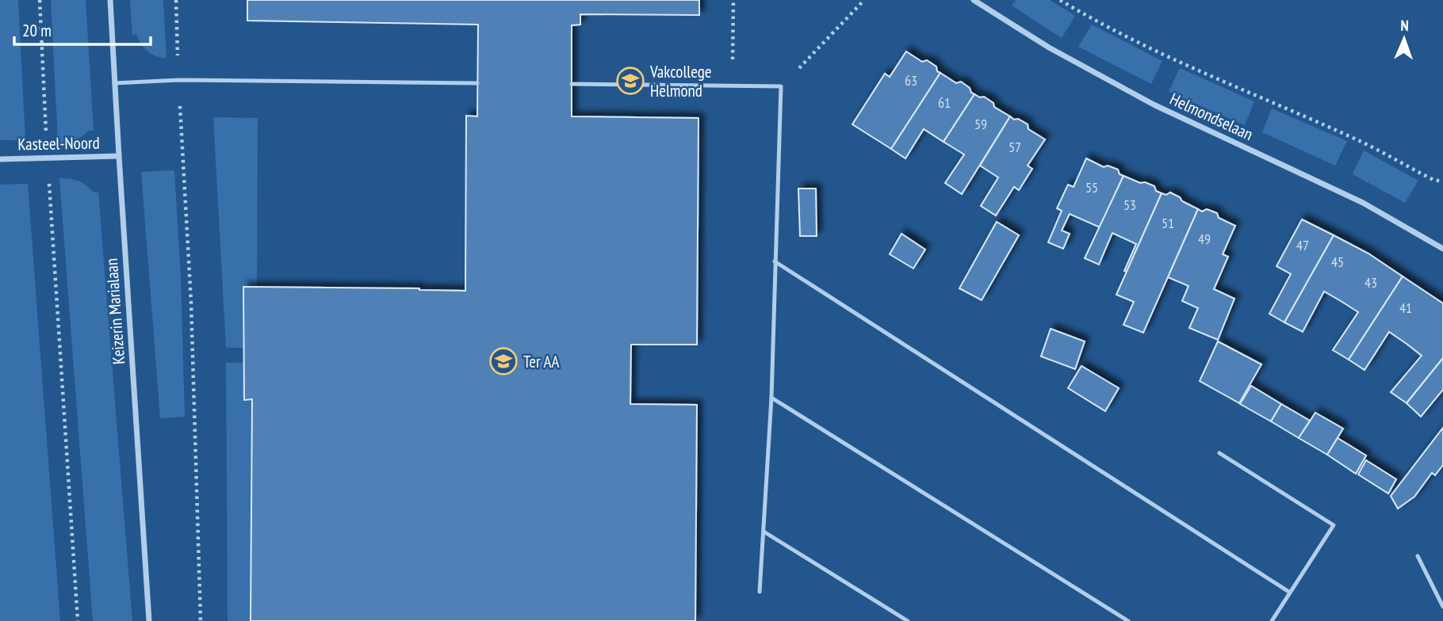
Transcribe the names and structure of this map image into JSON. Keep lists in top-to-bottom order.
{
  "streets": {
    "street": ["Helmondselaan", "Kasteel-Noord", "Keizerin Marialaan"]
  },
  "crossings": [
    ["Kasteel-Noord", "Keizerin Marialaan"]
  ],
  "places": {
    "school or university": ["Vakcollege Helmond", "Ter AA"]
  },
  "house_numbers": [
    "63",
    "61",
    "59",
    "57",
    "55",
    "53",
    "51",
    "49",
    "47",
    "45",
    "43",
    "41"
  ],
  "scale_bar": "20 m",
  "north": "top"
}
